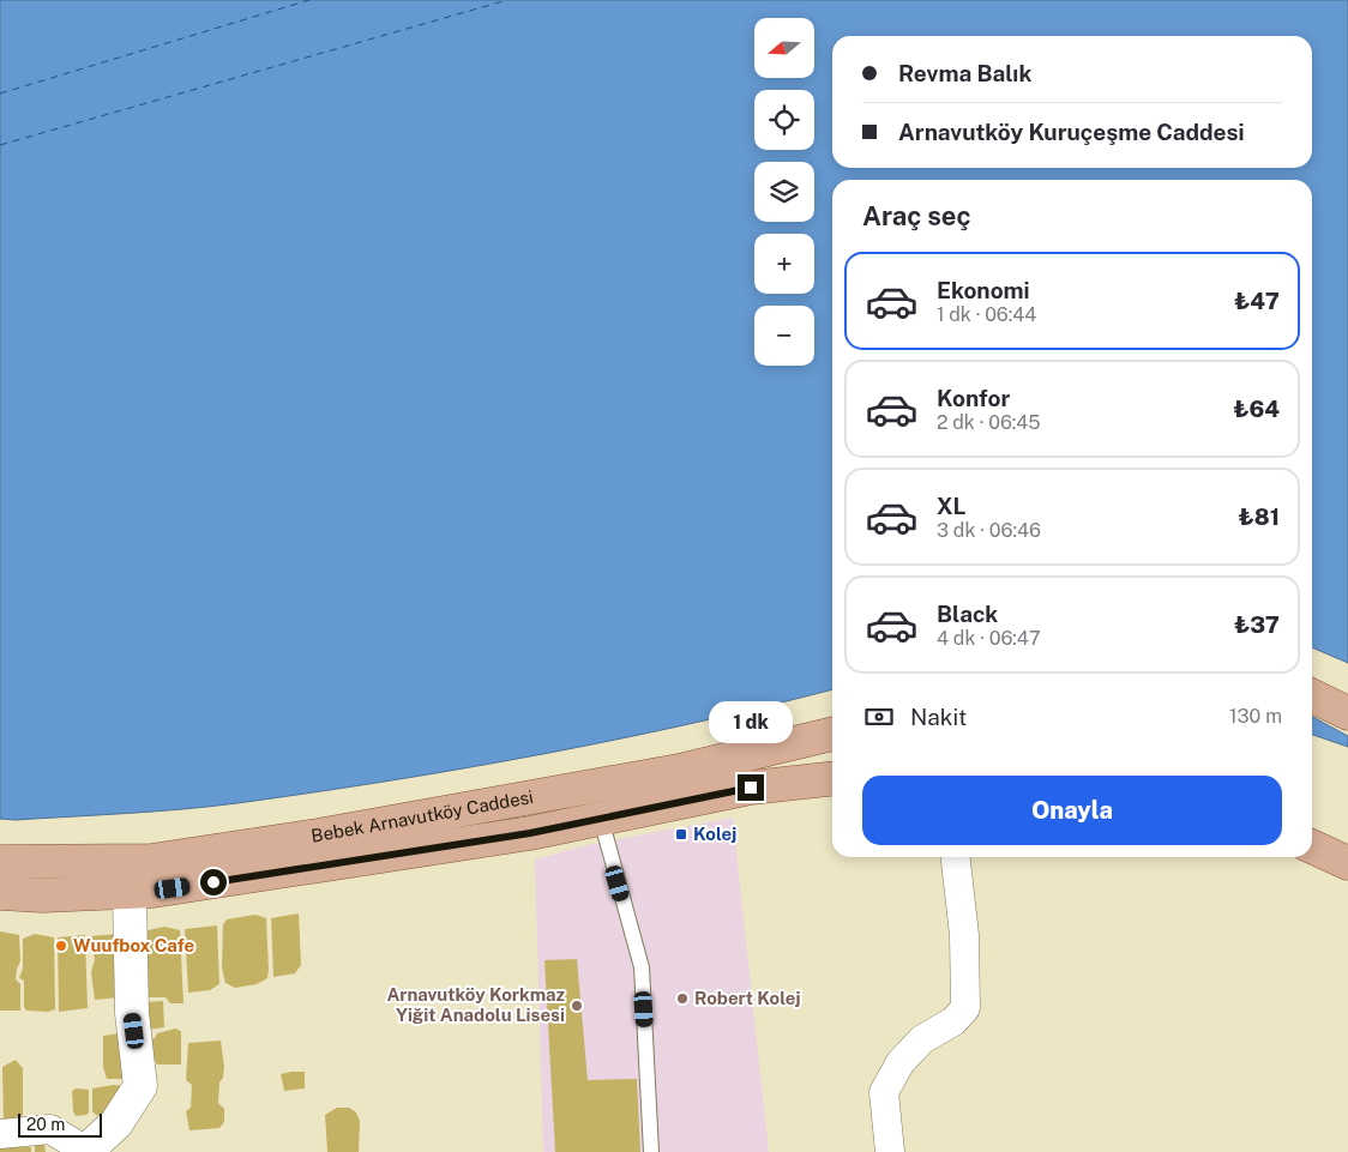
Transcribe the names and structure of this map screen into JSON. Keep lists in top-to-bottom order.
{
  "streets": {
    "main road": ["Bebek Arnavutköy Caddesi"]
  },
  "places": {
    "transit": ["Kolej"],
    "other": ["Wuufbox Cafe", "Robert Kolej", "Arnavutköy Korkmaz Yiğit Anadolu Lisesi"]
  },
  "scale_bar": "20 m",
  "north": "left",
  "page": {
    "map_buttons": ["+", "−"],
    "banner": ["Revma Balık", "Arnavutköy Kuruçeşme Caddesi"],
    "heading": "Araç seç",
    "list": [
      {
        "name": "Ekonomi",
        "note": "1 dk · 06:44",
        "value": "₺47"
      },
      {
        "name": "Konfor",
        "note": "2 dk · 06:45",
        "value": "₺64"
      },
      {
        "name": "XL",
        "note": "3 dk · 06:46",
        "value": "₺81"
      },
      {
        "name": "Black",
        "note": "4 dk · 06:47",
        "value": "₺37"
      }
    ],
    "pay": ["Nakit", "130 m"],
    "bubble": "1 dk",
    "buttons": "Onayla",
    "scale": "20 m"
  }
}
